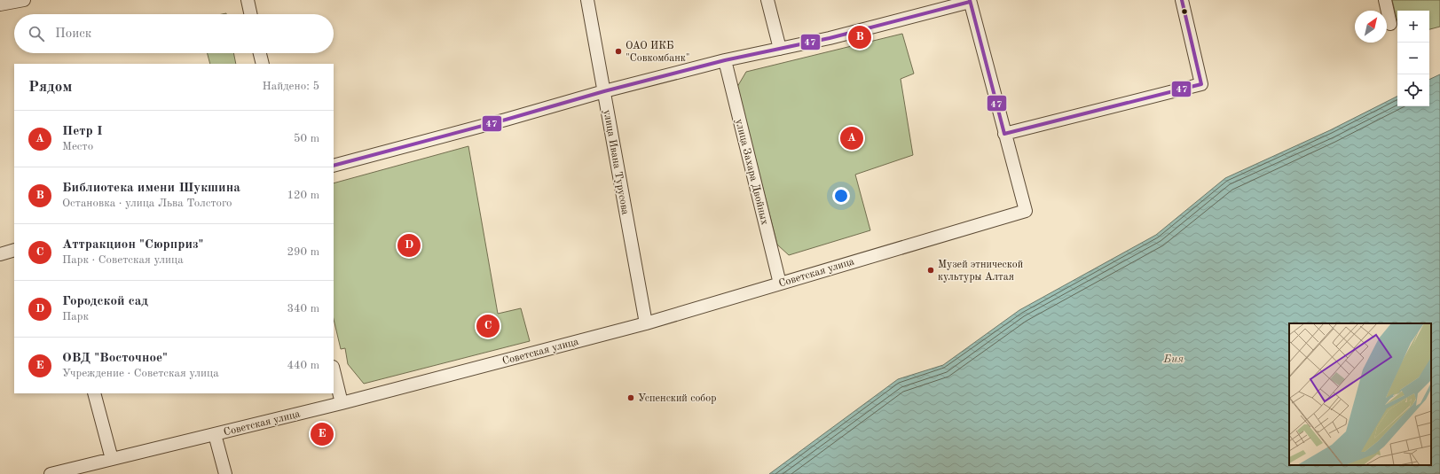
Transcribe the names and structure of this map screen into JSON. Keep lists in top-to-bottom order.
{
  "streets": {
    "street": ["улица Ивана Турусова", "улица Захара Двойных", "Советская улица"]
  },
  "crossings": [
    ["улица Ивана Турусова", "Советская улица"],
    ["улица Захара Двойных", "Советская улица"]
  ],
  "water": ["Бия"],
  "places": ["ОАО ИКБ \"Совкомбанк\"", "Музей этнической культуры Алтая", "Успенский собор"],
  "lines": ["transit line 47"],
  "north": "top right",
  "page": {
    "map_buttons": ["+", "−"],
    "search": "Поиск",
    "pins": [
      "B",
      "A",
      "D",
      "C",
      "E"
    ],
    "heading": ["Рядом", "Найдено: 5"],
    "list": [
      {
        "mark": "A",
        "name": "Петр I",
        "note": "Место",
        "value": "50 m"
      },
      {
        "mark": "B",
        "name": "Библиотека имени Шукшина",
        "note": "Остановка · улица Льва Толстого",
        "value": "120 m"
      },
      {
        "mark": "C",
        "name": "Аттракцион \"Сюрприз\"",
        "note": "Парк · Советская улица",
        "value": "290 m"
      },
      {
        "mark": "D",
        "name": "Городской сад",
        "note": "Парк",
        "value": "340 m"
      },
      {
        "mark": "E",
        "name": "ОВД \"Восточное\"",
        "note": "Учреждение · Советская улица",
        "value": "440 m"
      }
    ]
  }
}
